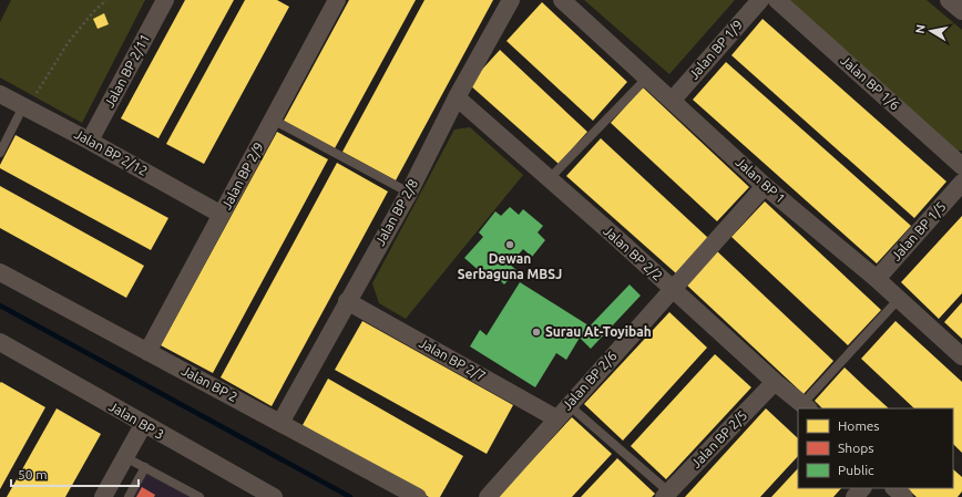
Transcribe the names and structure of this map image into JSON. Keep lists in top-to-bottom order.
{
  "streets": {
    "street": [
      "Jalan BP 1/9",
      "Jalan BP 2/11",
      "Jalan BP 1/6",
      "Jalan BP 2/12",
      "Jalan BP 2/9",
      "Jalan BP 1",
      "Jalan BP 2/8",
      "Jalan BP 1/5",
      "Jalan BP 2/2",
      "Jalan BP 2/7",
      "Jalan BP 2/6",
      "Jalan BP 2",
      "Jalan BP 3",
      "Jalan BP 2/5"
    ]
  },
  "crossings": [
    ["Jalan BP 1/9", "Jalan BP 1"],
    ["Jalan BP 2/11", "Jalan BP 2/12"],
    ["Jalan BP 2/12", "Jalan BP 2/9"],
    ["Jalan BP 2/9", "Jalan BP 2"],
    ["Jalan BP 1", "Jalan BP 1/5"],
    ["Jalan BP 1", "Jalan BP 2/6"],
    ["Jalan BP 2/8", "Jalan BP 2/2"],
    ["Jalan BP 2/8", "Jalan BP 2/7"],
    ["Jalan BP 2/8", "Jalan BP 2"],
    ["Jalan BP 2/2", "Jalan BP 2/6"],
    ["Jalan BP 2/2", "Jalan BP 2/5"],
    ["Jalan BP 2/7", "Jalan BP 2/6"]
  ],
  "places": ["Dewan Serbaguna MBSJ", "Surau At-Toyibah"],
  "legend": ["Homes", "Shops", "Public"],
  "scale_bar": "50 m",
  "north": "left"
}
